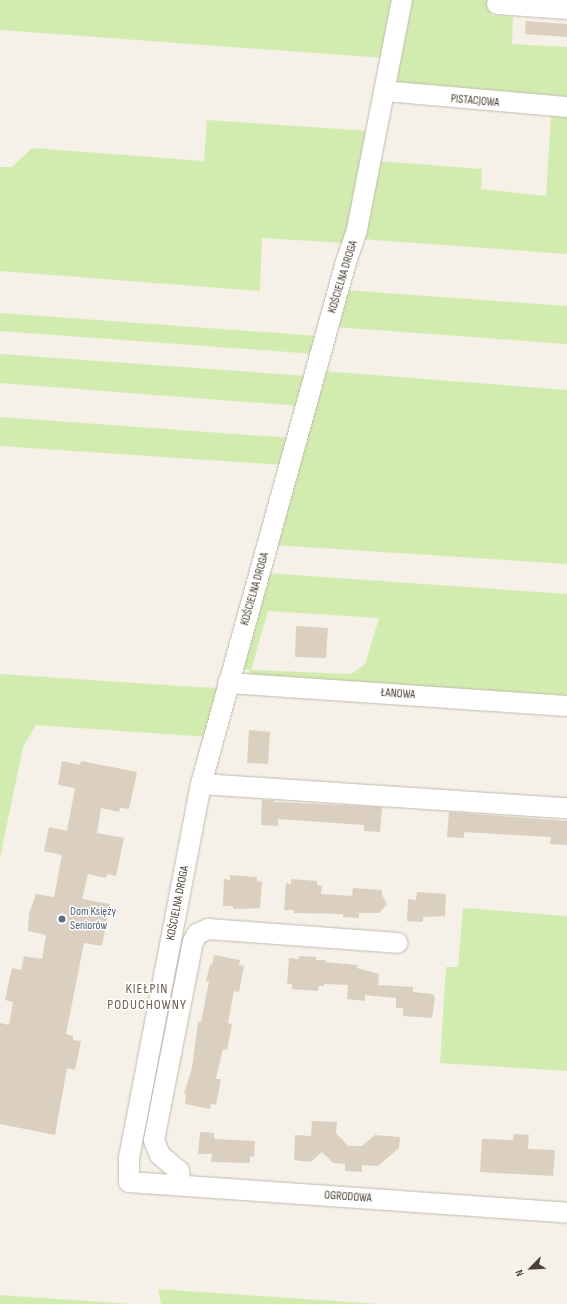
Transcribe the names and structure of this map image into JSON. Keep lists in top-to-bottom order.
{
  "streets": {
    "street": [
      "PISTACJOWA",
      "KOŚCIELNA DROGA",
      "ŁANOWA",
      "OGRODOWA"
    ]
  },
  "crossings": [
    ["PISTACJOWA", "KOŚCIELNA DROGA"],
    ["KOŚCIELNA DROGA", "ŁANOWA"],
    ["KOŚCIELNA DROGA", "OGRODOWA"]
  ],
  "districts": ["KIEŁPIN PODUCHOWNY"],
  "places": ["Dom Księży Seniorów"],
  "north": "bottom left"
}
